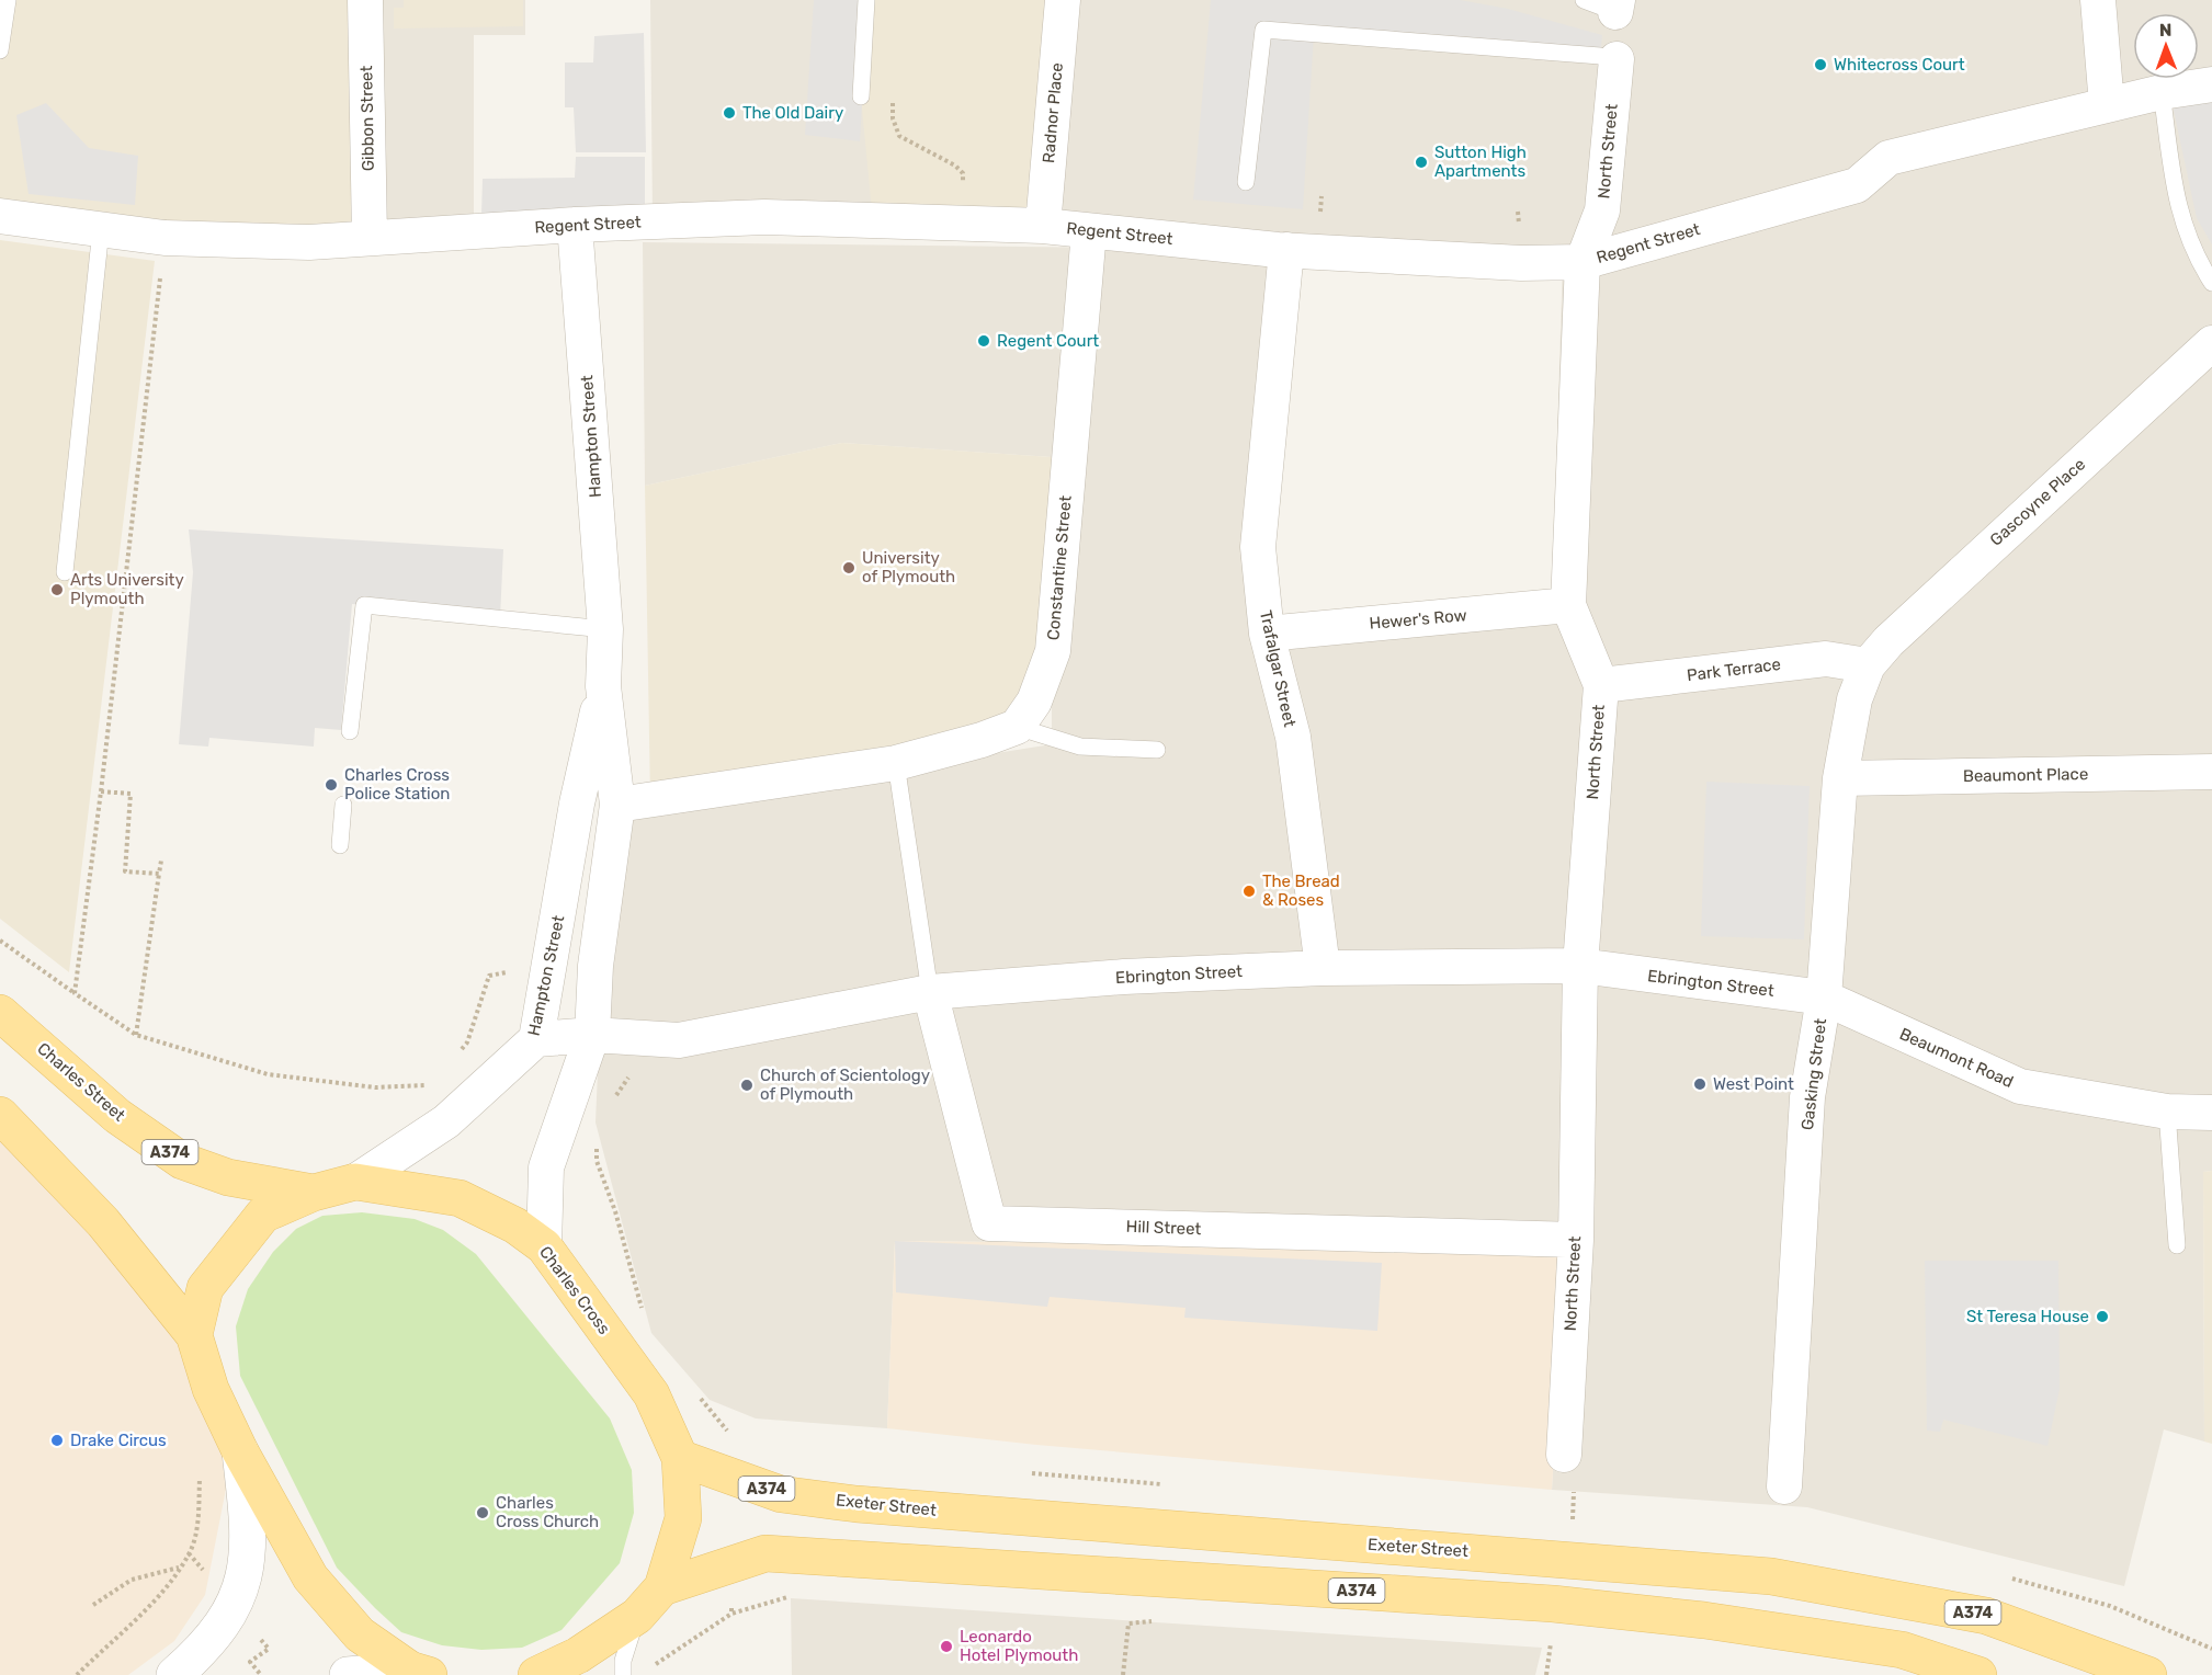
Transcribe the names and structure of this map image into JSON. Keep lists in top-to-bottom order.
{
  "streets": {
    "main road": [
      "Charles Street",
      "A374",
      "Charles Cross",
      "Exeter Street"
    ],
    "street": [
      "Radnor Place",
      "Gibbon Street",
      "North Street",
      "Regent Street",
      "Hampton Street",
      "Gascoyne Place",
      "Constantine Street",
      "Hewer's Row",
      "Trafalgar Street",
      "Park Terrace",
      "Beaumont Place",
      "Ebrington Street",
      "Beaumont Road",
      "Gasking Street",
      "Hill Street"
    ]
  },
  "crossings": [
    ["Radnor Place", "Regent Street"],
    ["Gibbon Street", "Regent Street"],
    ["North Street", "Regent Street"],
    ["North Street", "Hewer's Row"],
    ["North Street", "Park Terrace"],
    ["North Street", "Ebrington Street"],
    ["North Street", "Hill Street"],
    ["Regent Street", "Hampton Street"],
    ["Regent Street", "Constantine Street"],
    ["Regent Street", "Trafalgar Street"],
    ["Hampton Street", "Ebrington Street"],
    ["Hampton Street", "Charles Cross"],
    ["Gascoyne Place", "Park Terrace"],
    ["Gascoyne Place", "Gasking Street"],
    ["Hewer's Row", "Trafalgar Street"],
    ["Trafalgar Street", "Ebrington Street"],
    ["Park Terrace", "Gasking Street"],
    ["Beaumont Place", "Gasking Street"],
    ["Ebrington Street", "Beaumont Road"],
    ["Ebrington Street", "Gasking Street"],
    ["Ebrington Street", "Hill Street"],
    ["Beaumont Road", "Gasking Street"],
    ["Charles Street", "Charles Cross"],
    ["A374", "Charles Cross"],
    ["Charles Cross", "Exeter Street"]
  ],
  "places": [
    "Whitecross Court",
    "The Old Dairy",
    "Sutton High Apartments",
    "Regent Court",
    "University of Plymouth",
    "Arts University Plymouth",
    "Charles Cross Police Station",
    "The Bread & Roses",
    "West Point",
    "Church of Scientology of Plymouth",
    "St Teresa House",
    "Drake Circus",
    "Charles Cross Church",
    "Leonardo Hotel Plymouth"
  ],
  "north": "top"
}
